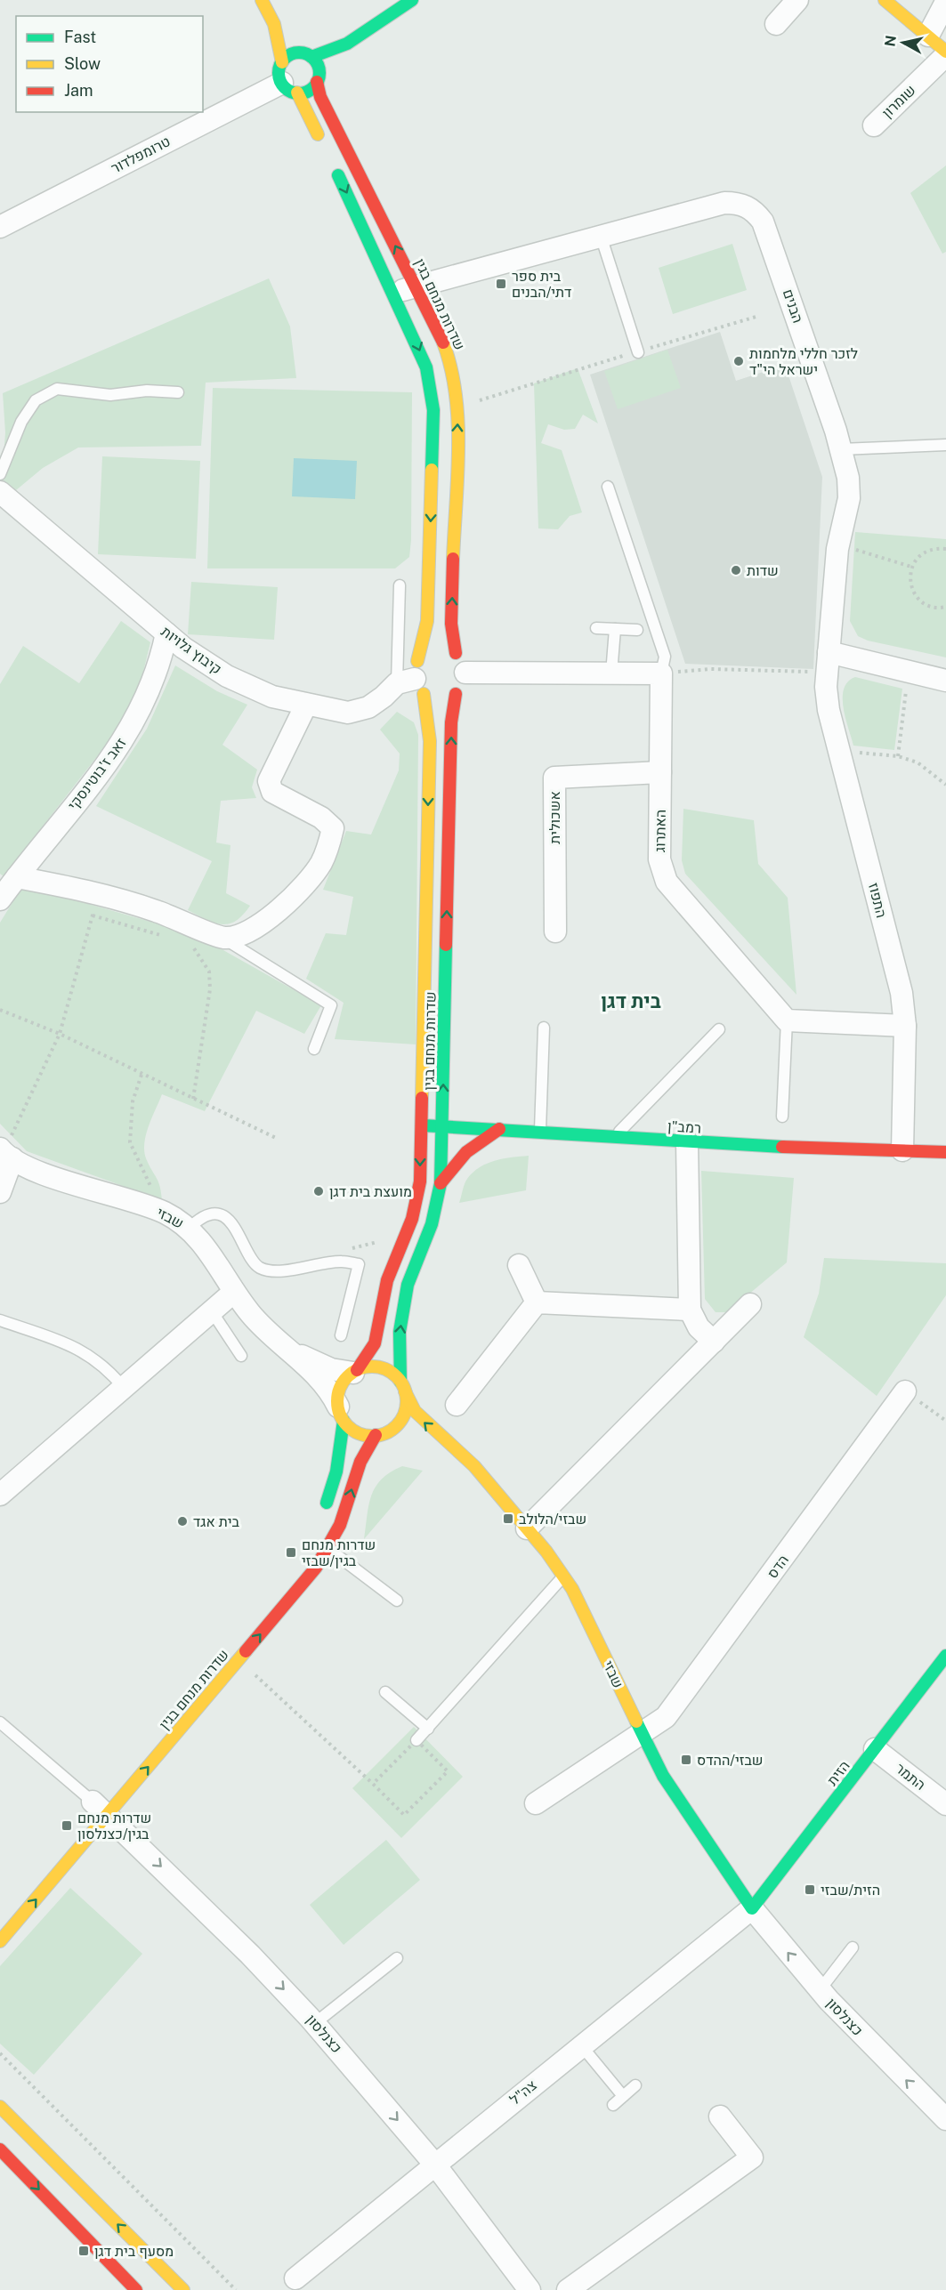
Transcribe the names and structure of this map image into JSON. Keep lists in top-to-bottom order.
{
  "streets": {
    "street": [
      "שומרון",
      "טרומפלדור",
      "שדרות מנחם בגין",
      "הבנים",
      "קיבוץ גלויות",
      "זאב ז'בוטינסקי",
      "אשכולית",
      "האתרוג",
      "התפוז",
      "רמב\"ן",
      "שבזי",
      "הדס",
      "הזית",
      "התמר",
      "כצנלסון",
      "צה\"ל"
    ]
  },
  "crossings": [
    ["טרומפלדור", "שדרות מנחם בגין"],
    ["שדרות מנחם בגין", "הבנים"],
    ["שדרות מנחם בגין", "קיבוץ גלויות"],
    ["שדרות מנחם בגין", "רמב\"ן"],
    ["שדרות מנחם בגין", "שבזי"],
    ["שדרות מנחם בגין", "כצנלסון"],
    ["הבנים", "התפוז"],
    ["קיבוץ גלויות", "זאב ז'בוטינסקי"],
    ["אשכולית", "האתרוג"],
    ["התפוז", "רמב\"ן"],
    ["שבזי", "הדס"],
    ["שבזי", "הזית"],
    ["שבזי", "כצנלסון"],
    ["שבזי", "צה\"ל"],
    ["הזית", "התמר"],
    ["הזית", "כצנלסון"],
    ["הזית", "צה\"ל"],
    ["כצנלסון", "צה\"ל"]
  ],
  "districts": ["בית דגן"],
  "places": {
    "transit": [
      "בית ספר דתי/הבנים",
      "שבזי/הלולב",
      "שדרות מנחם בגין/שבזי",
      "שבזי/ההדס",
      "שדרות מנחם בגין/כצנלסון",
      "הזית/שבזי",
      "מסעף בית דגן"
    ],
    "other": [
      "לזכר חללי מלחמות ישראל הי\"ד",
      "שדות",
      "מועצת בית דגן",
      "בית אגד"
    ]
  },
  "legend": ["Fast", "Slow", "Jam"],
  "north": "left"
}
